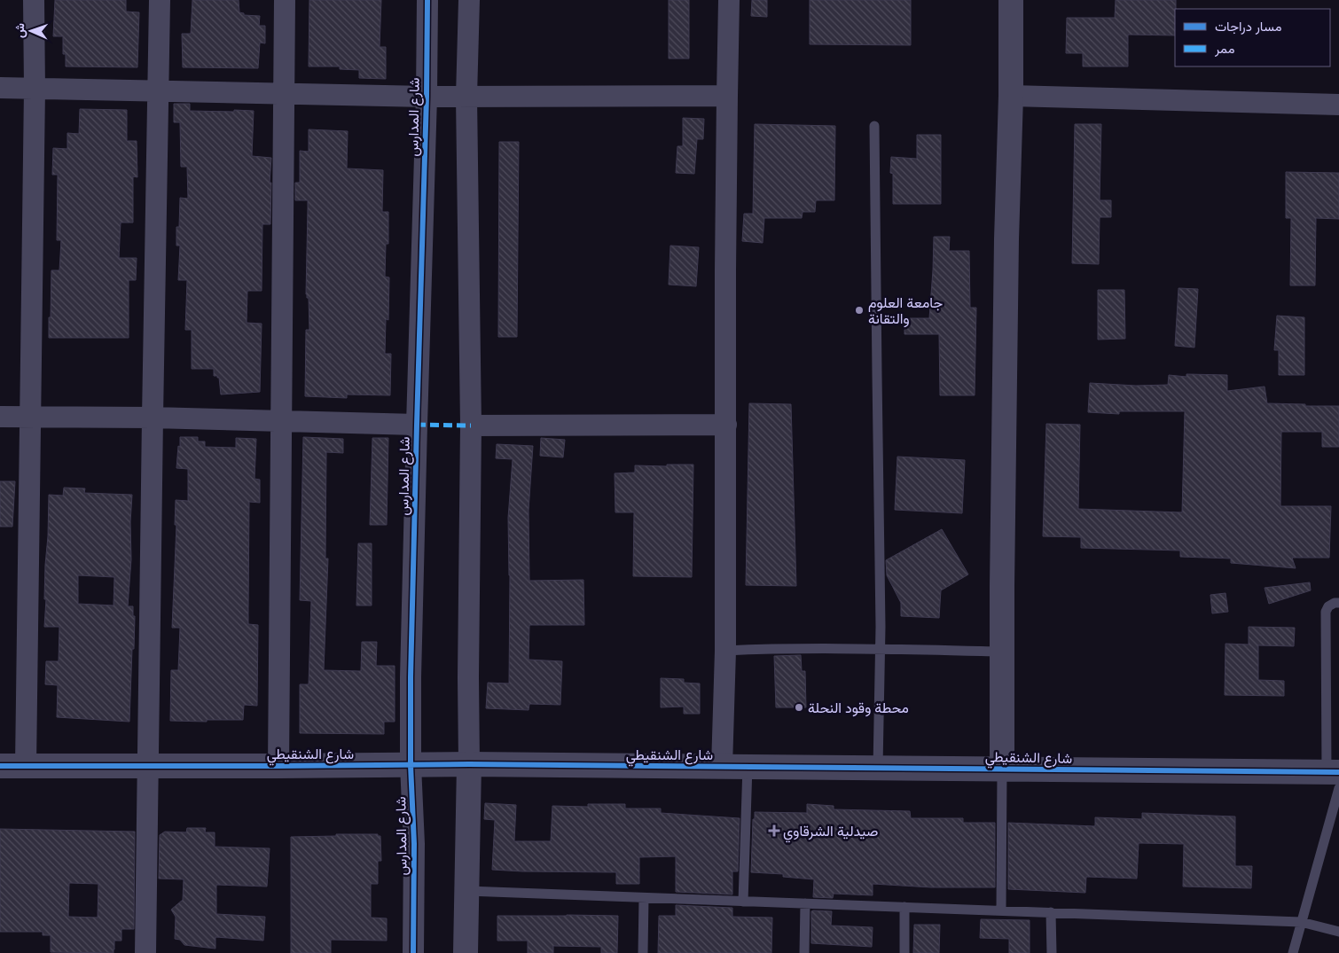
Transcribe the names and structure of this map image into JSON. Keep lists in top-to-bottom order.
{
  "streets": {
    "street": ["شارع المدارس", "شارع الشنقيطي"]
  },
  "crossings": [
    ["شارع المدارس", "شارع الشنقيطي"]
  ],
  "places": {
    "other": ["جامعة العلوم والتقانة", "محطة وقود النحلة"],
    "health": ["صيدلية الشرقاوي"]
  },
  "legend": ["مسار دراجات", "ممر"],
  "north": "left"
}
